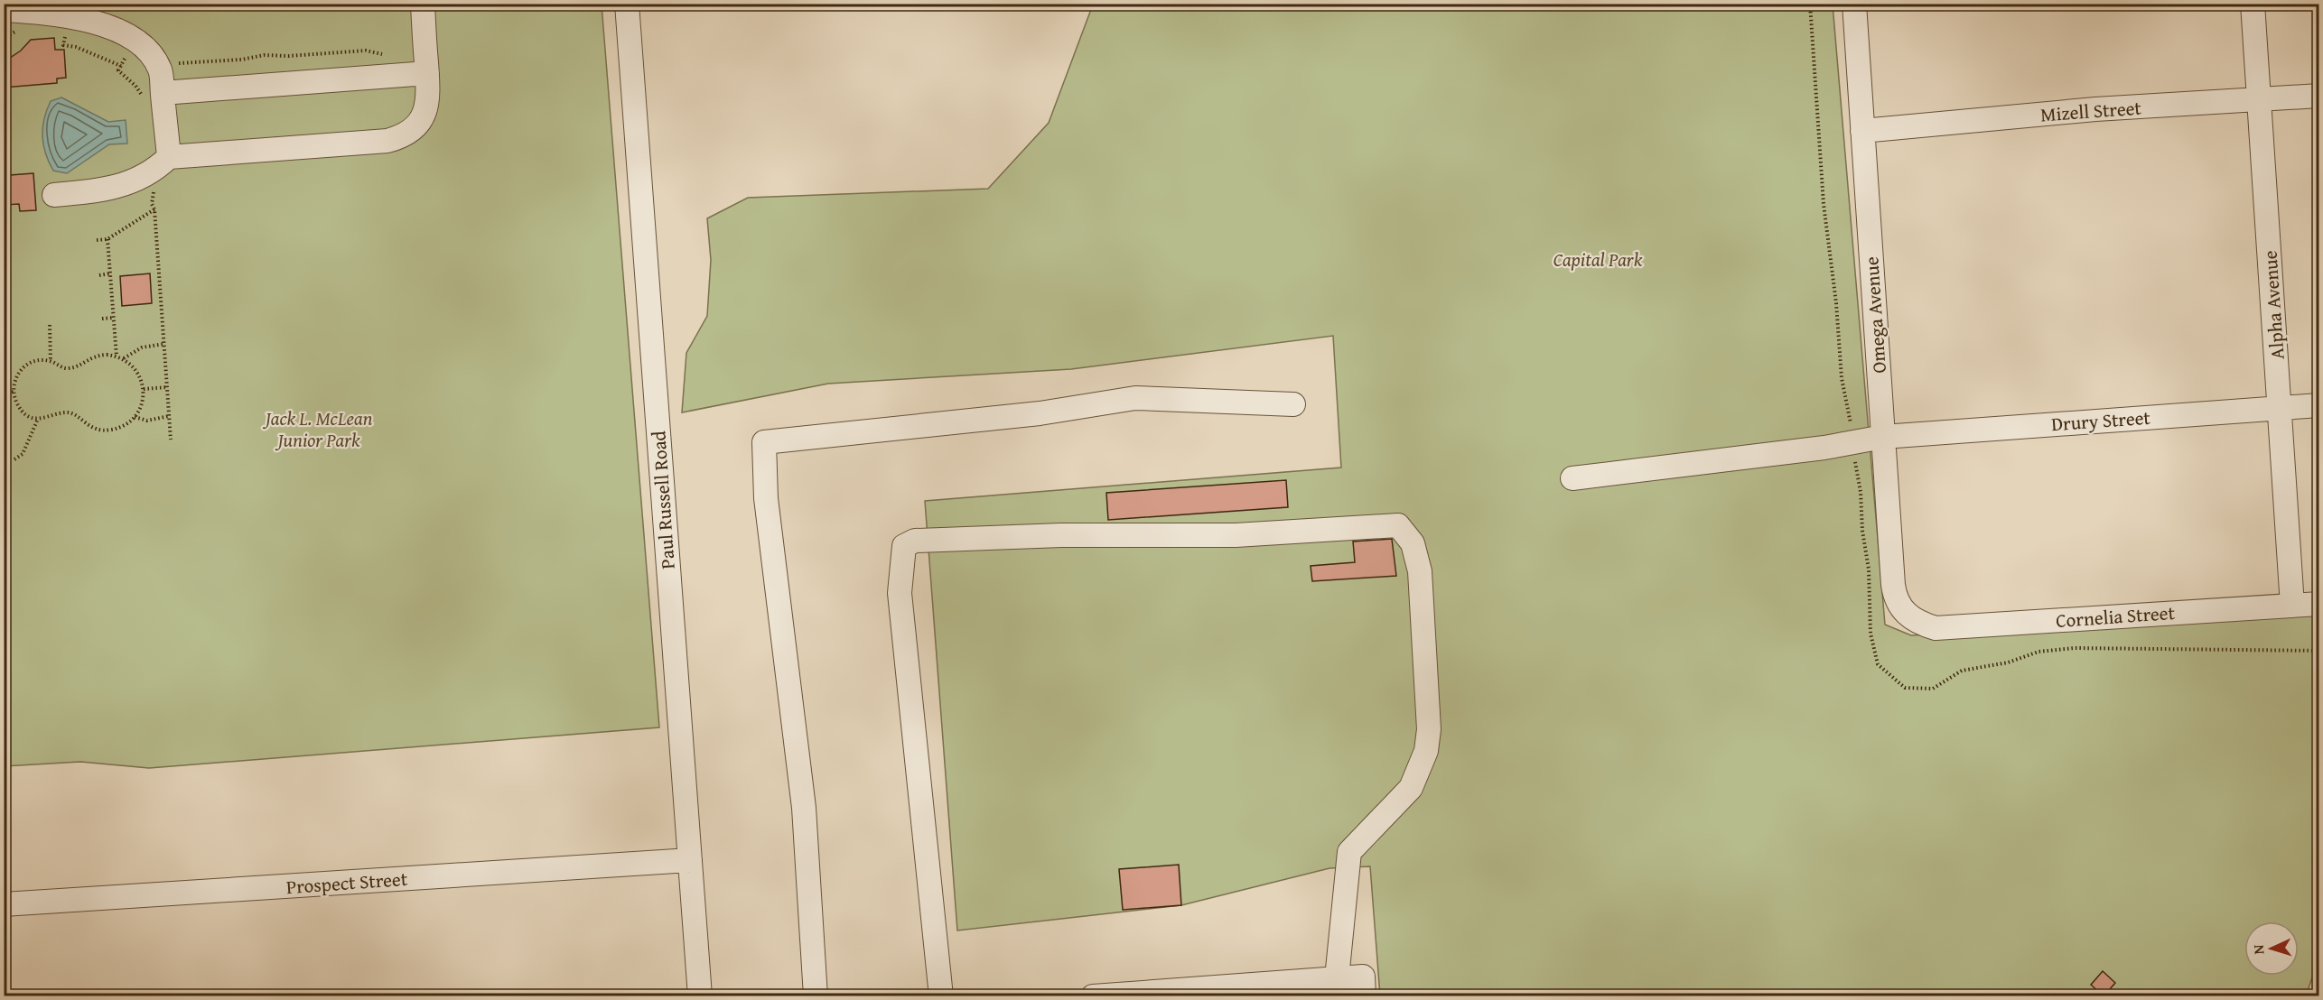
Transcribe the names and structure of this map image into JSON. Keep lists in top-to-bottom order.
{
  "streets": {
    "street": [
      "Mizell Street",
      "Alpha Avenue",
      "Omega Avenue",
      "Drury Street",
      "Paul Russell Road",
      "Cornelia Street",
      "Prospect Street"
    ]
  },
  "crossings": [
    ["Mizell Street", "Alpha Avenue"],
    ["Mizell Street", "Omega Avenue"],
    ["Alpha Avenue", "Drury Street"],
    ["Alpha Avenue", "Cornelia Street"],
    ["Omega Avenue", "Drury Street"],
    ["Omega Avenue", "Cornelia Street"],
    ["Paul Russell Road", "Prospect Street"]
  ],
  "parks": ["Capital Park", "Jack L. McLean Junior Park"],
  "north": "left"
}
